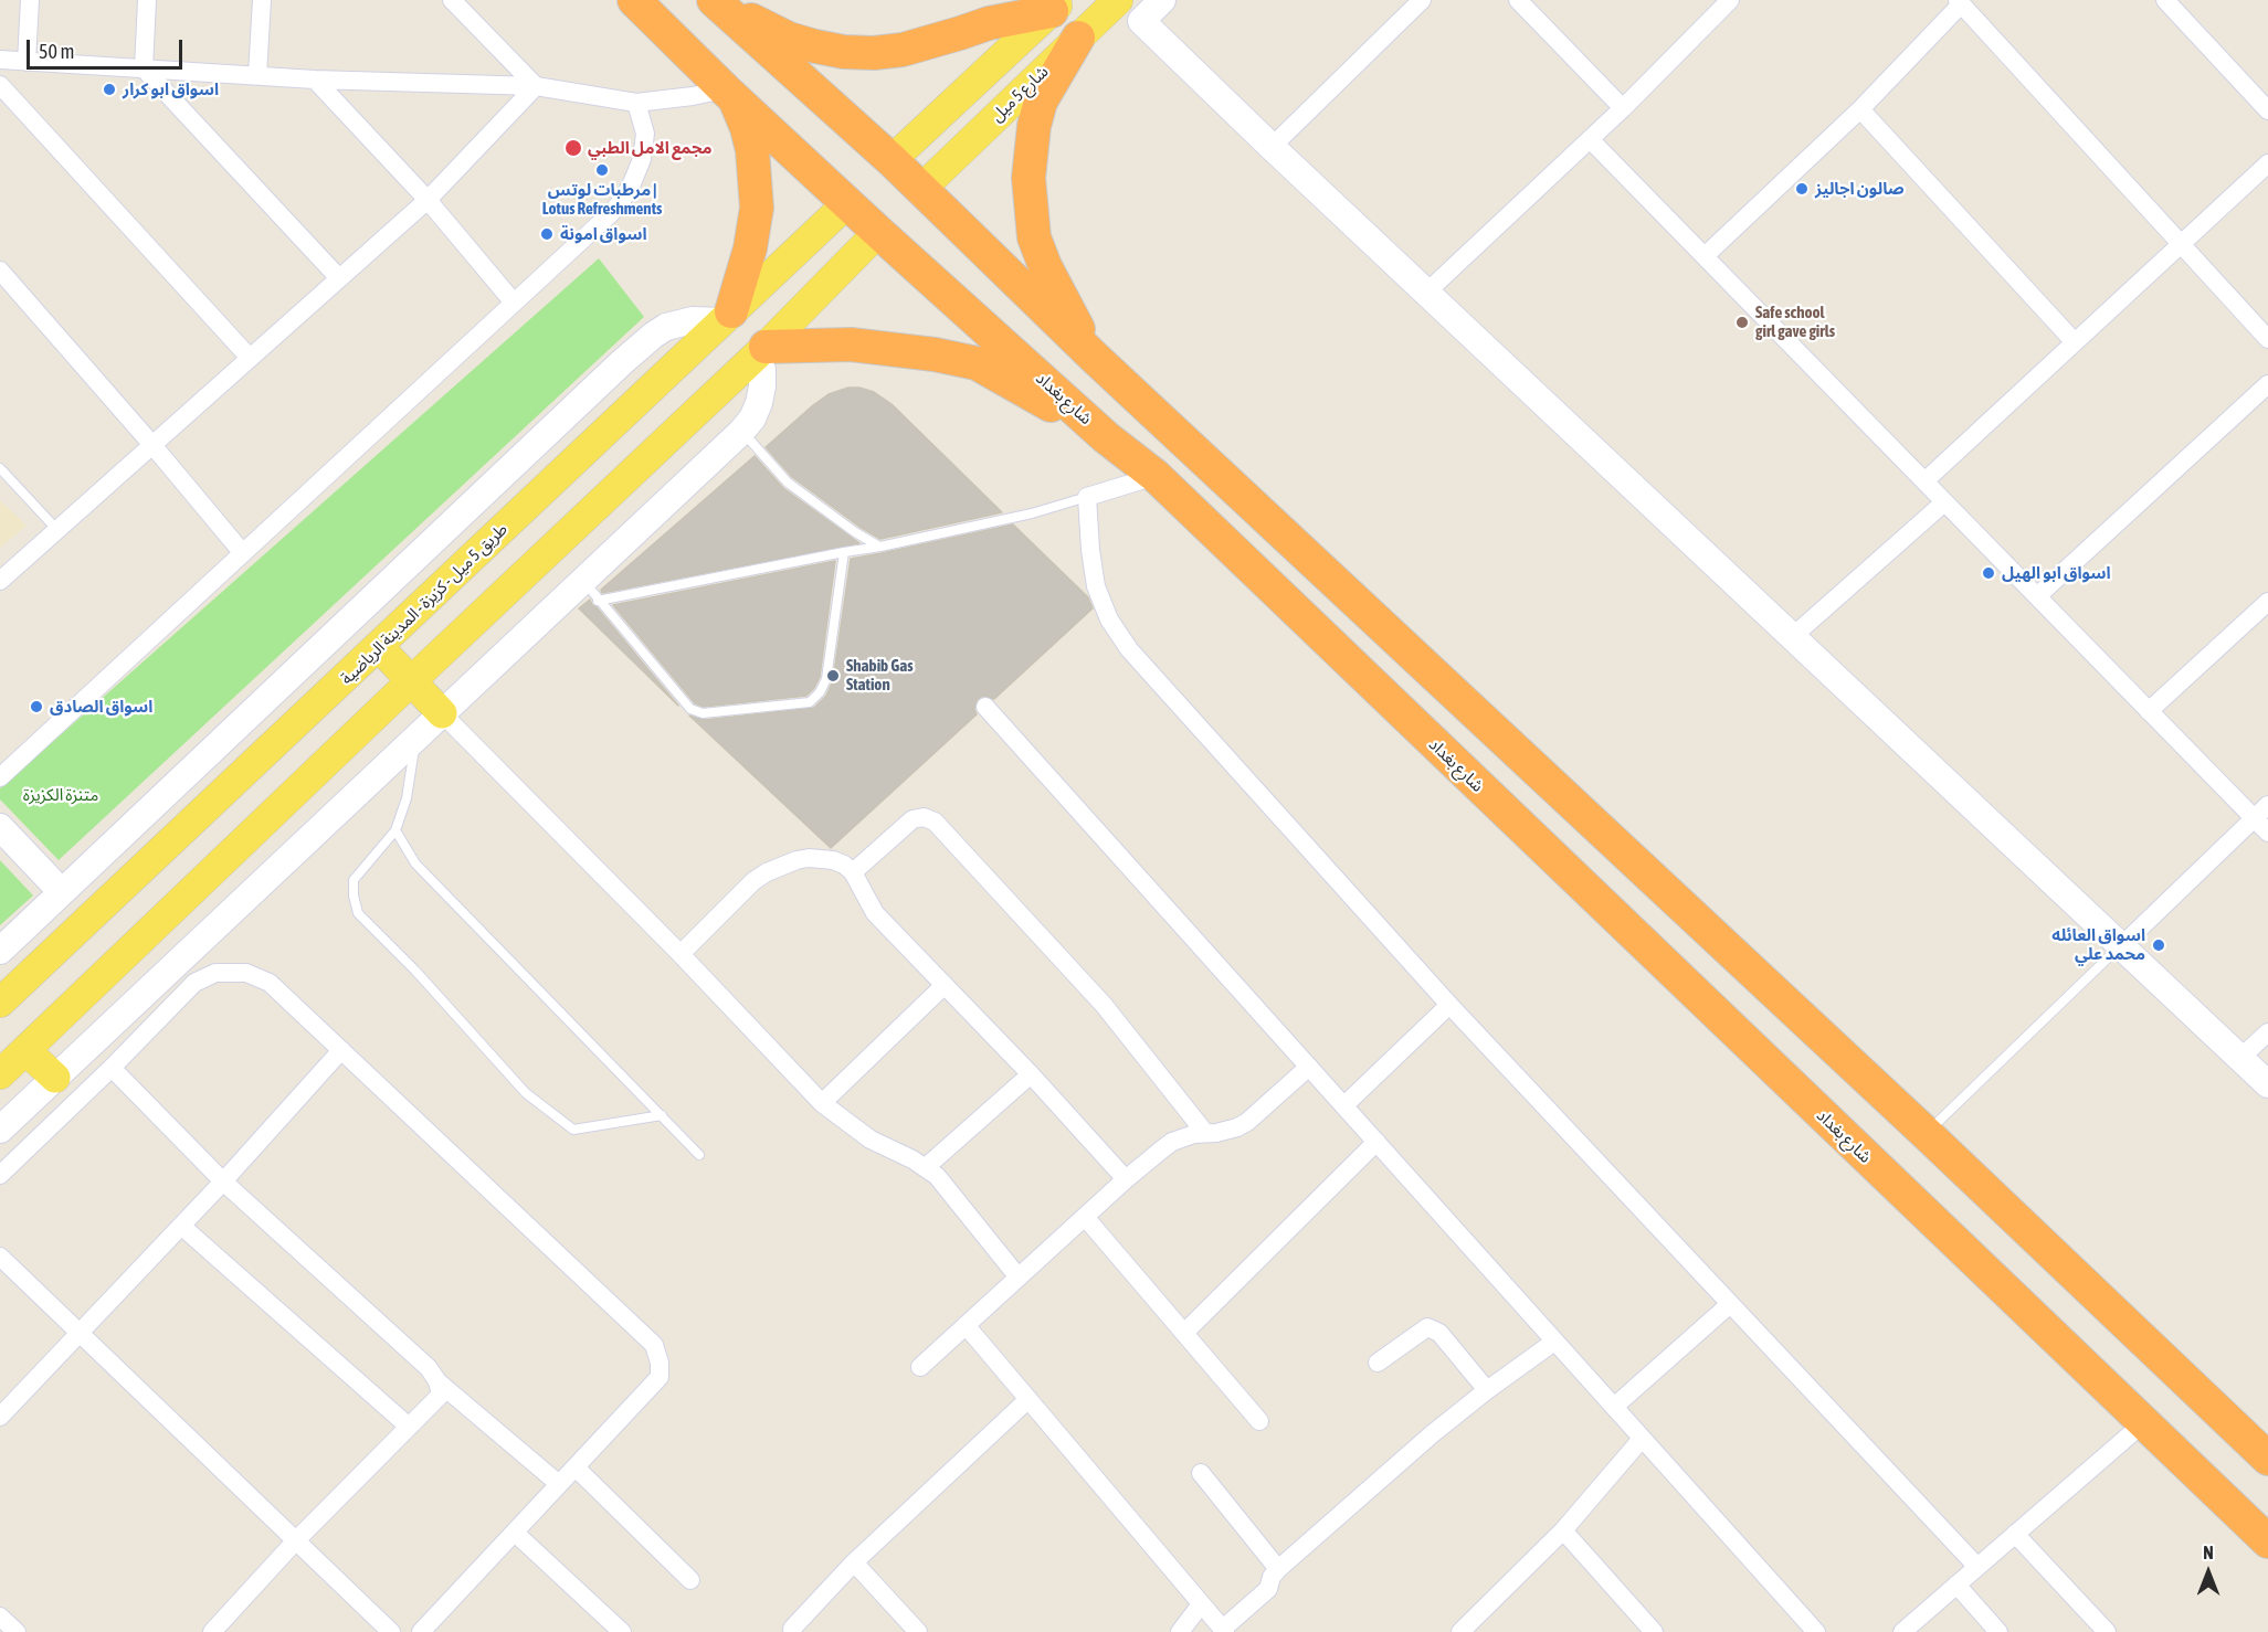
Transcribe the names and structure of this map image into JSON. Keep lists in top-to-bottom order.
{
  "streets": {
    "highway": ["شارع بغداد"],
    "main road": ["شارع 5 ميل", "طريق 5 ميل - كزيزة - المدينة الرياضية"]
  },
  "crossings": [
    ["شارع بغداد", "طريق 5 ميل - كزيزة - المدينة الرياضية"]
  ],
  "parks": ["متنزة الكزيزة"],
  "places": [
    "اسواق ابو كرار",
    "مجمع الامل الطبي",
    "مرطبات لوتس | Lotus Refreshments",
    "صالون اجاليز",
    "اسواق امونة",
    "Safe school girl gave girls",
    "اسواق ابو الهيل",
    "Shabib Gas Station",
    "اسواق الصادق",
    "اسواق العائله محمد علي"
  ],
  "scale_bar": "50 m",
  "north": "top"
}
